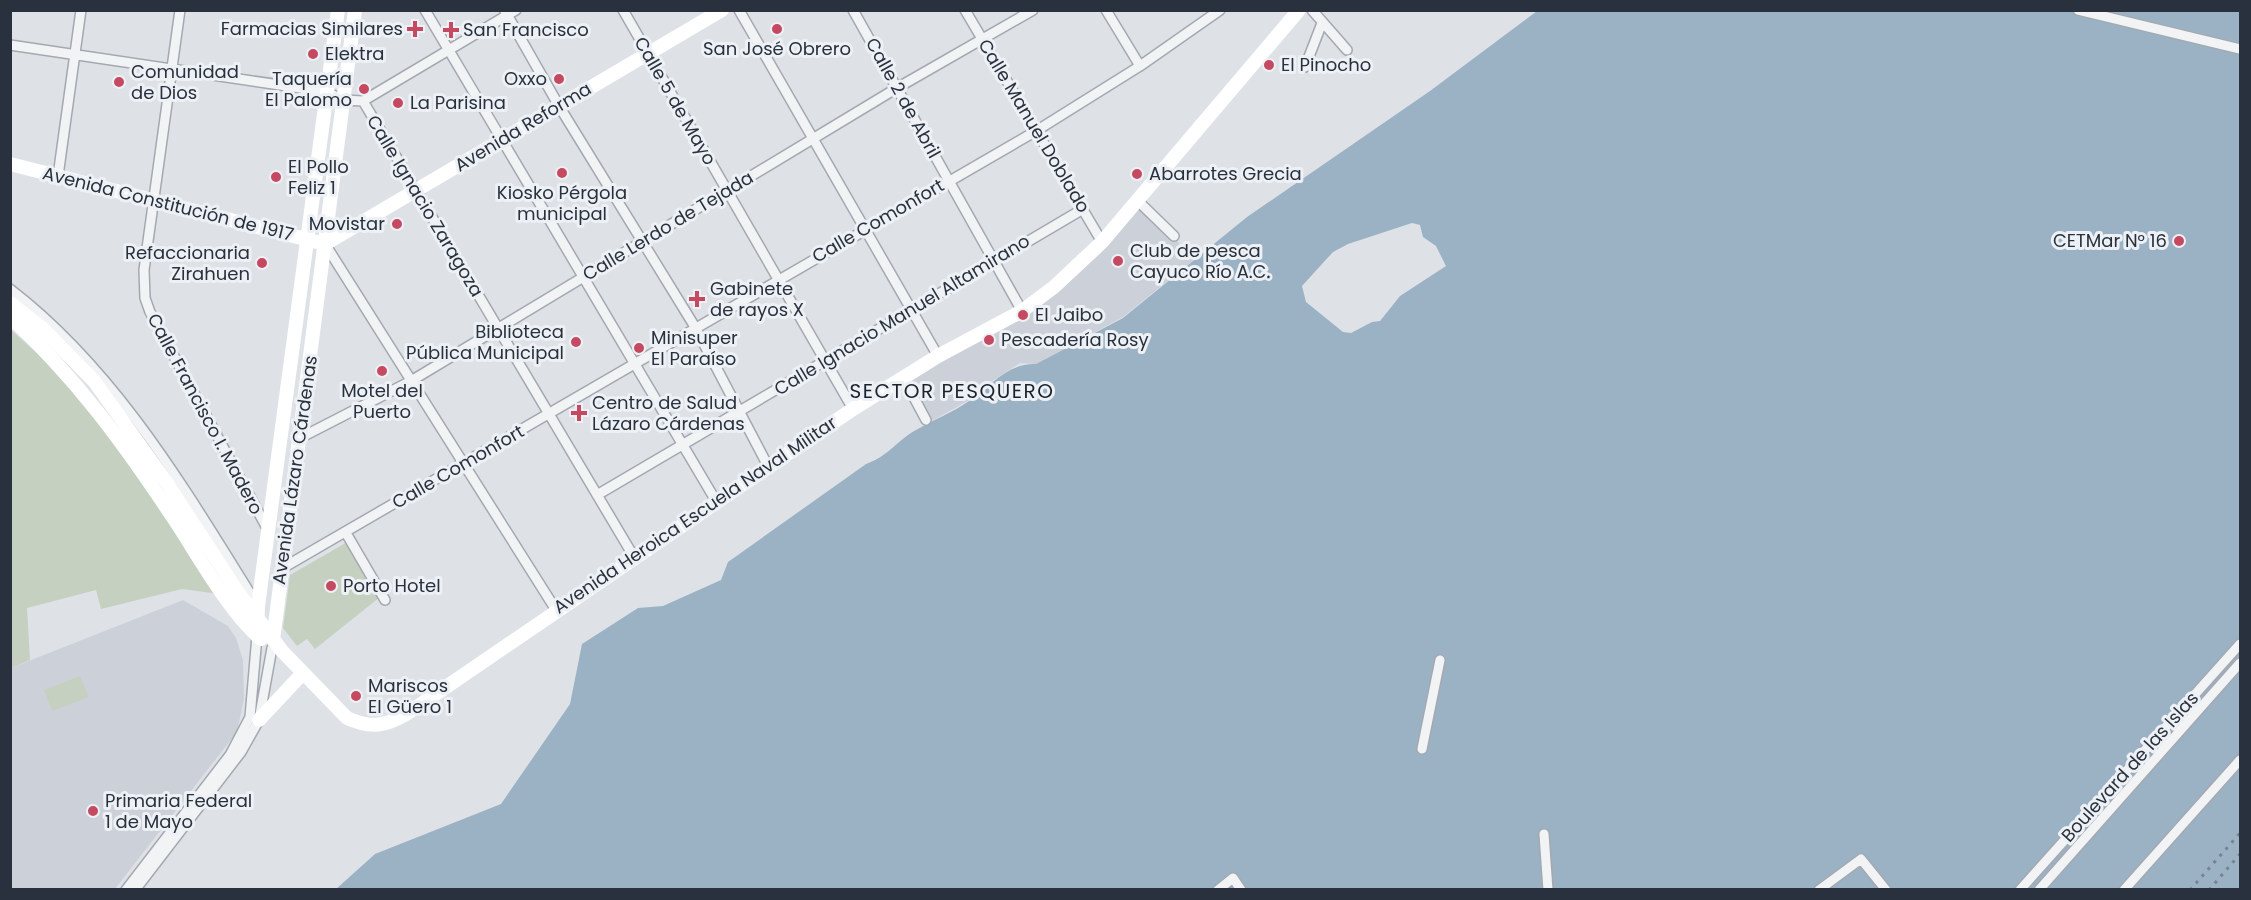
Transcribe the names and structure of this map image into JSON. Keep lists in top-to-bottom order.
{
  "streets": {
    "main road": [
      "Avenida Reforma",
      "Avenida Constitución de 1917",
      "Avenida Lázaro Cárdenas",
      "Avenida Heroica Escuela Naval Militar"
    ],
    "street": [
      "Calle 2 de Abril",
      "Calle 5 de Mayo",
      "Calle Manuel Doblado",
      "Calle Ignacio Zaragoza",
      "Calle Comonfort",
      "Calle Lerdo de Tejada",
      "Calle Ignacio Manuel Altamirano",
      "Calle Francisco I. Madero",
      "Boulevard de las Islas"
    ]
  },
  "crossings": [
    ["Calle 2 de Abril", "Calle Comonfort"],
    ["Calle 2 de Abril", "Calle Lerdo de Tejada"],
    ["Calle 2 de Abril", "Calle Ignacio Manuel Altamirano"],
    ["Calle 2 de Abril", "Avenida Heroica Escuela Naval Militar"],
    ["Calle 5 de Mayo", "Avenida Reforma"],
    ["Calle 5 de Mayo", "Calle Comonfort"],
    ["Calle 5 de Mayo", "Calle Lerdo de Tejada"],
    ["Calle 5 de Mayo", "Calle Ignacio Manuel Altamirano"],
    ["Calle 5 de Mayo", "Avenida Heroica Escuela Naval Militar"],
    ["Calle Manuel Doblado", "Calle Comonfort"],
    ["Calle Manuel Doblado", "Calle Lerdo de Tejada"],
    ["Calle Manuel Doblado", "Calle Ignacio Manuel Altamirano"],
    ["Calle Manuel Doblado", "Avenida Heroica Escuela Naval Militar"],
    ["Avenida Reforma", "Avenida Constitución de 1917"],
    ["Avenida Reforma", "Calle Ignacio Zaragoza"],
    ["Avenida Reforma", "Avenida Lázaro Cárdenas"],
    ["Avenida Constitución de 1917", "Calle Francisco I. Madero"],
    ["Avenida Constitución de 1917", "Avenida Lázaro Cárdenas"],
    ["Calle Ignacio Zaragoza", "Calle Comonfort"],
    ["Calle Ignacio Zaragoza", "Calle Lerdo de Tejada"],
    ["Calle Ignacio Zaragoza", "Calle Ignacio Manuel Altamirano"],
    ["Calle Ignacio Zaragoza", "Avenida Heroica Escuela Naval Militar"],
    ["Calle Comonfort", "Avenida Lázaro Cárdenas"],
    ["Calle Lerdo de Tejada", "Avenida Lázaro Cárdenas"],
    ["Calle Francisco I. Madero", "Avenida Lázaro Cárdenas"],
    ["Avenida Lázaro Cárdenas", "Avenida Heroica Escuela Naval Militar"]
  ],
  "districts": ["SECTOR PESQUERO"],
  "places": {
    "health": [
      "Farmacias Similares",
      "San Francisco",
      "Gabinete de rayos X",
      "Centro de Salud Lázaro Cárdenas"
    ],
    "other": [
      "San José Obrero",
      "Elektra",
      "El Pinocho",
      "Oxxo",
      "Comunidad de Dios",
      "Taquería El Palomo",
      "La Parisina",
      "Kiosko Pérgola municipal",
      "Abarrotes Grecia",
      "El Pollo Feliz 1",
      "Movistar",
      "CETMar N° 16",
      "Club de pesca Cayuco Río A.C.",
      "Refaccionaria Zirahuen",
      "El Jaibo",
      "Pescadería Rosy",
      "Biblioteca Pública Municipal",
      "Minisuper El Paraíso",
      "Motel del Puerto",
      "Porto Hotel",
      "Mariscos El Güero 1",
      "Primaria Federal 1 de Mayo"
    ]
  }
}
